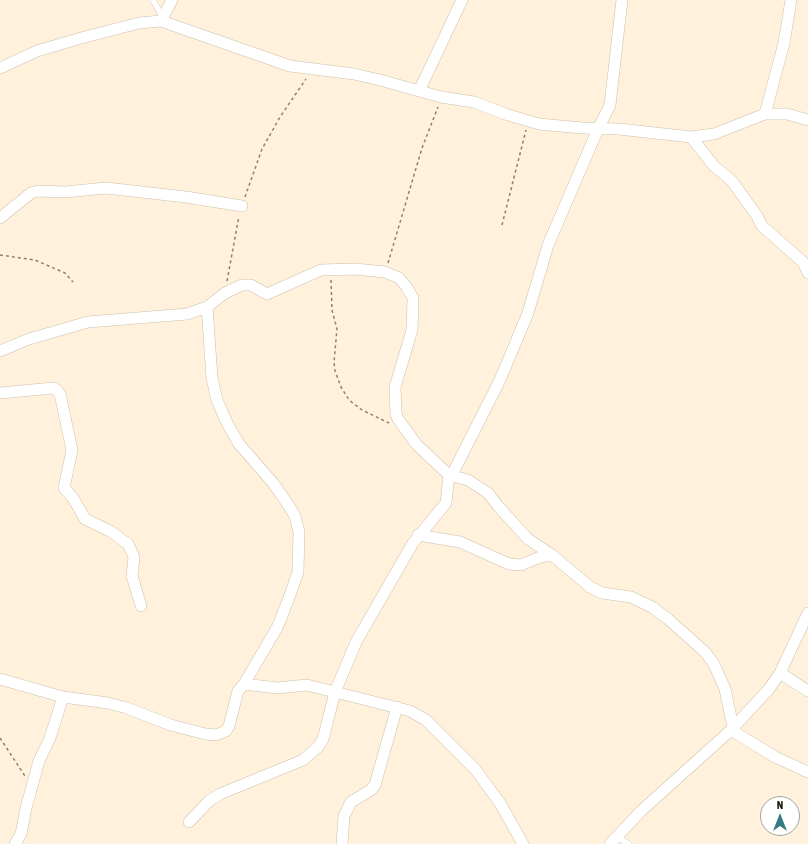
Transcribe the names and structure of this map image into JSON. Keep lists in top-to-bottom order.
{
  "north": "top"
}
